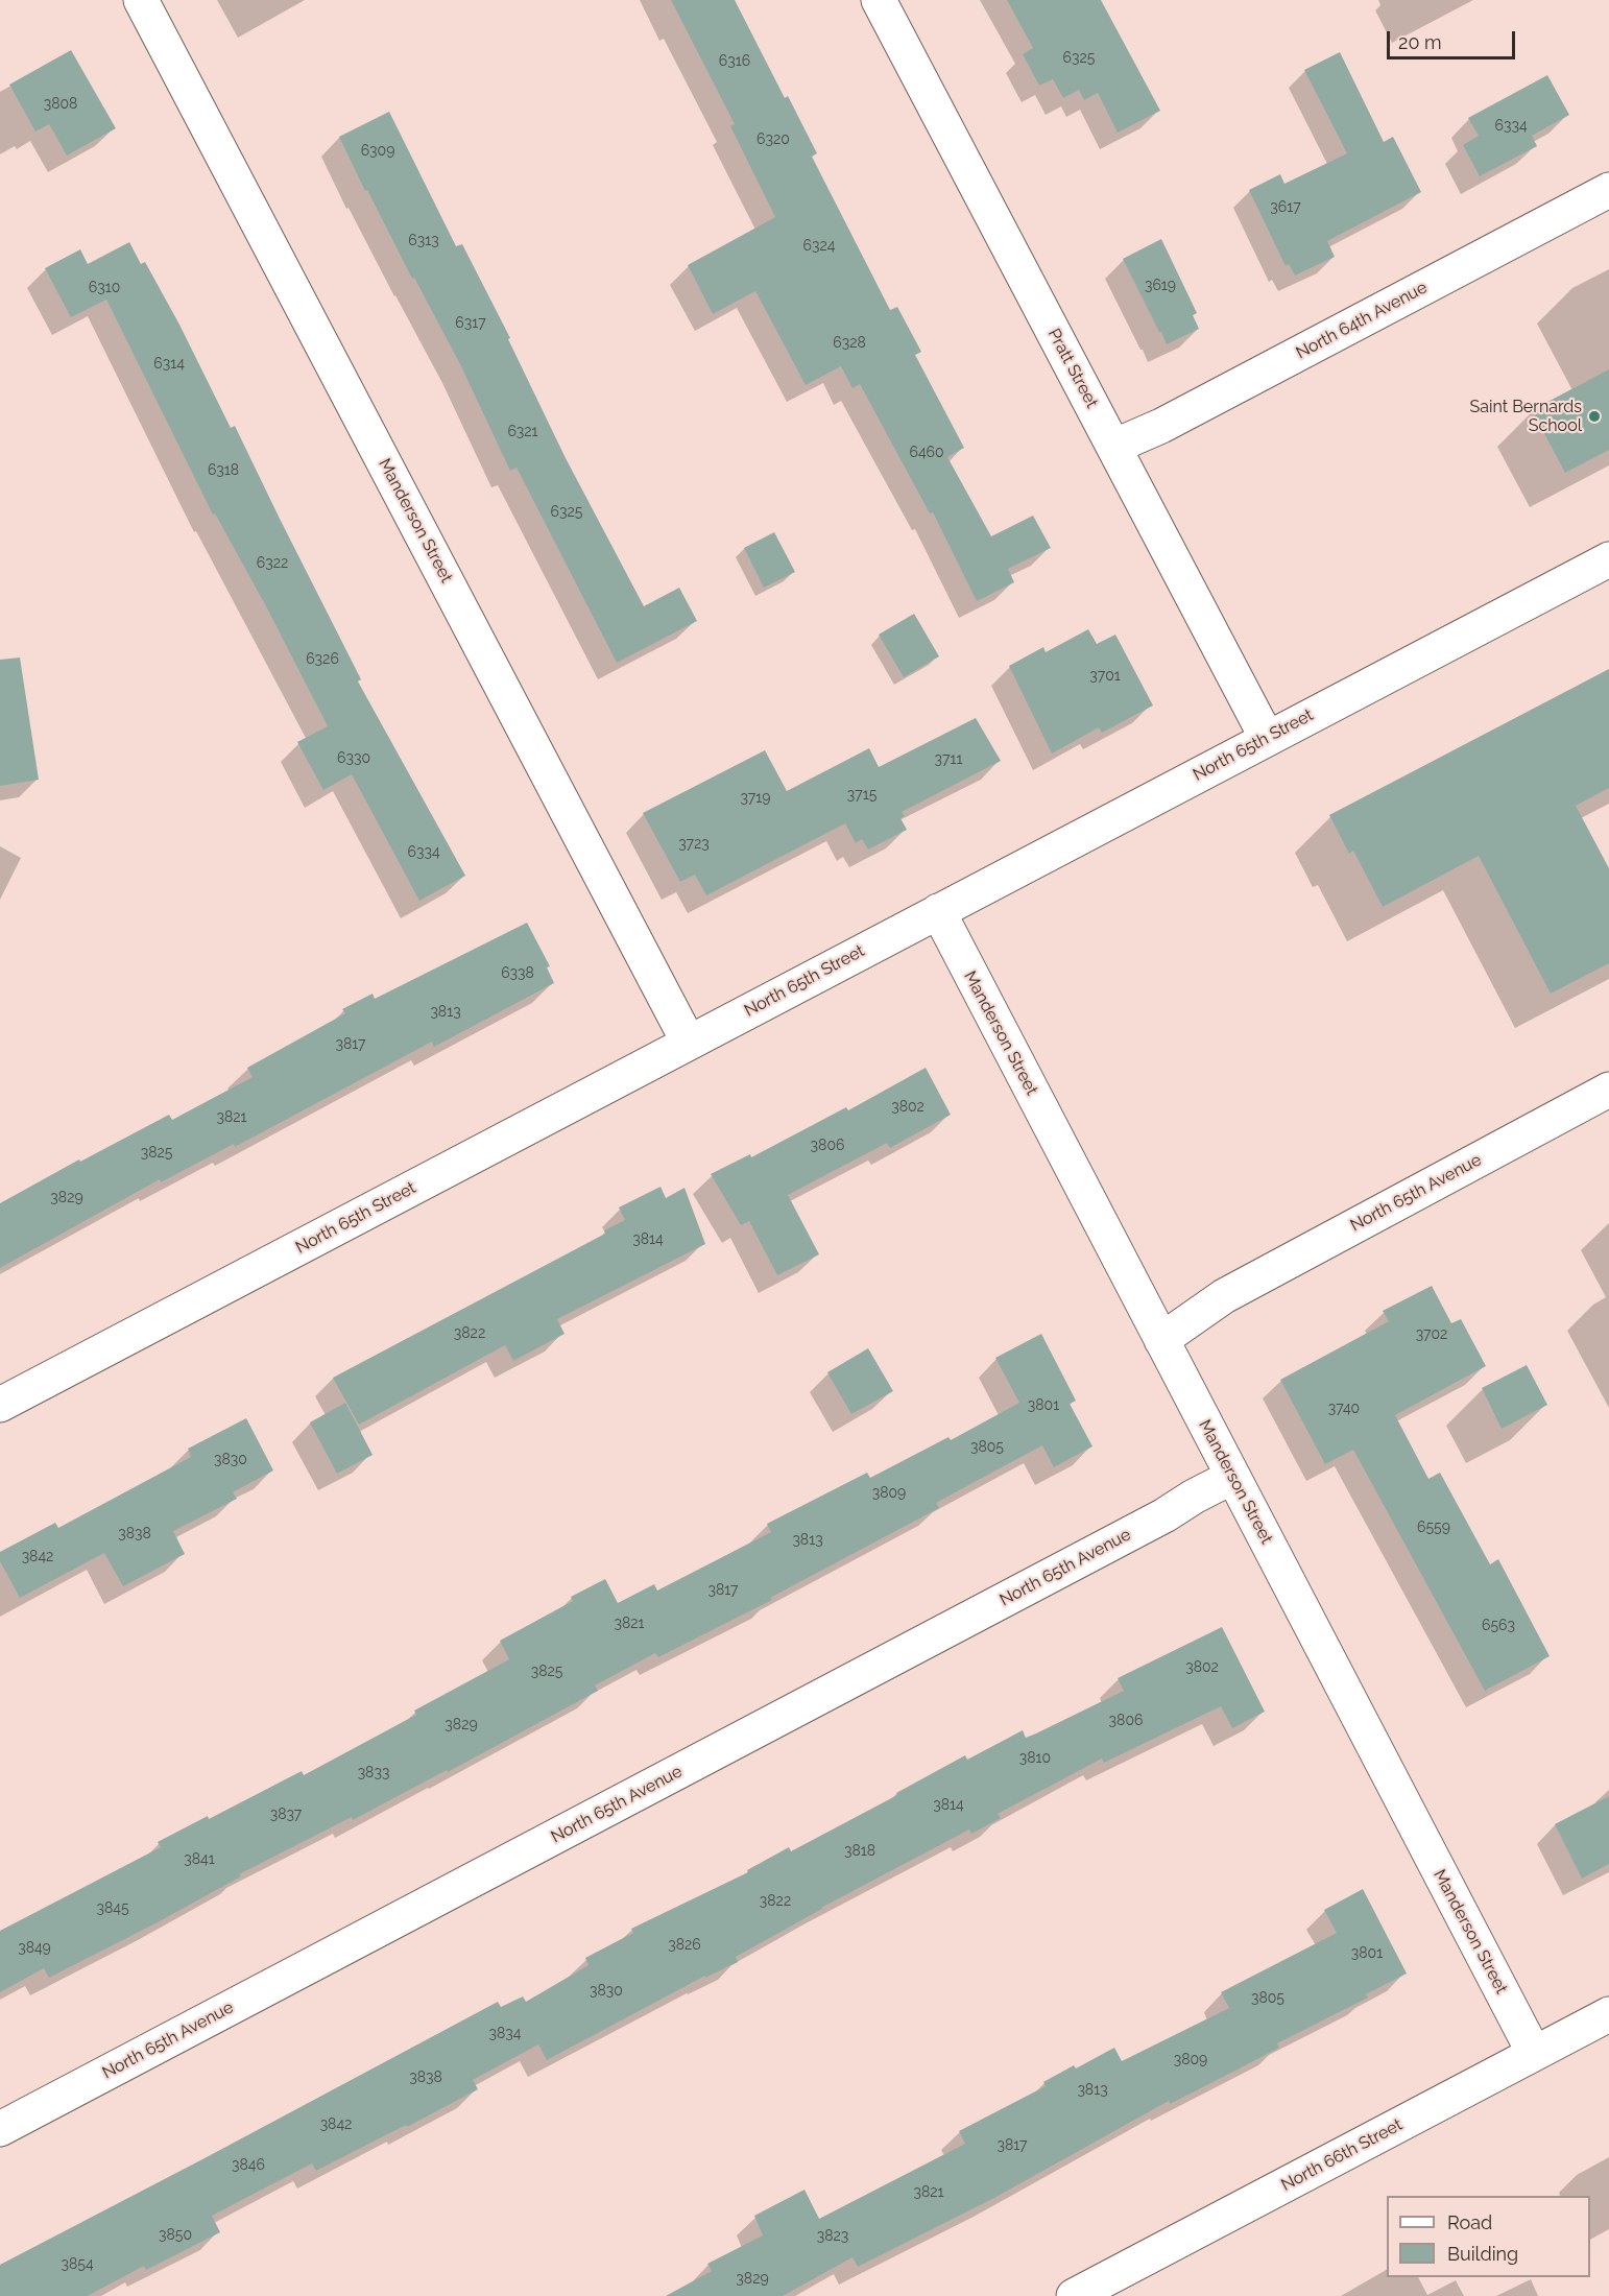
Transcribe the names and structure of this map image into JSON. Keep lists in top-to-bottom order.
{
  "streets": {
    "street": [
      "North 64th Avenue",
      "Pratt Street",
      "Manderson Street",
      "North 65th Street",
      "North 65th Avenue",
      "North 66th Street"
    ]
  },
  "crossings": [
    ["North 64th Avenue", "Pratt Street"],
    ["Pratt Street", "North 65th Street"],
    ["Manderson Street", "North 65th Street"],
    ["Manderson Street", "North 65th Avenue"],
    ["Manderson Street", "North 66th Street"]
  ],
  "places": ["Saint Bernards School"],
  "house_numbers": [
    "6325",
    "6316",
    "3808",
    "6334",
    "6320",
    "6309",
    "3617",
    "6313",
    "6324",
    "3619",
    "6310",
    "6317",
    "6328",
    "6314",
    "6321",
    "6460",
    "6318",
    "6325",
    "6322",
    "6326",
    "3701",
    "6330",
    "3711",
    "3715",
    "3719",
    "3723",
    "6334",
    "6338",
    "3813",
    "3817",
    "3802",
    "3821",
    "3806",
    "3825",
    "3829",
    "3814",
    "3822",
    "3702",
    "3801",
    "3740",
    "3805",
    "3830",
    "3809",
    "6559",
    "3838",
    "3813",
    "3842",
    "3817",
    "3821",
    "6563",
    "3802",
    "3825",
    "3806",
    "3829",
    "3810",
    "3833",
    "3814",
    "3837",
    "3818",
    "3841",
    "3822",
    "3845",
    "3826",
    "3849",
    "3801",
    "3830",
    "3805",
    "3834",
    "3809",
    "3838",
    "3813",
    "3842",
    "3817",
    "3846",
    "3821",
    "3850",
    "3823",
    "3854",
    "3829"
  ],
  "legend": ["Road", "Building"],
  "scale_bar": "20 m"
}
